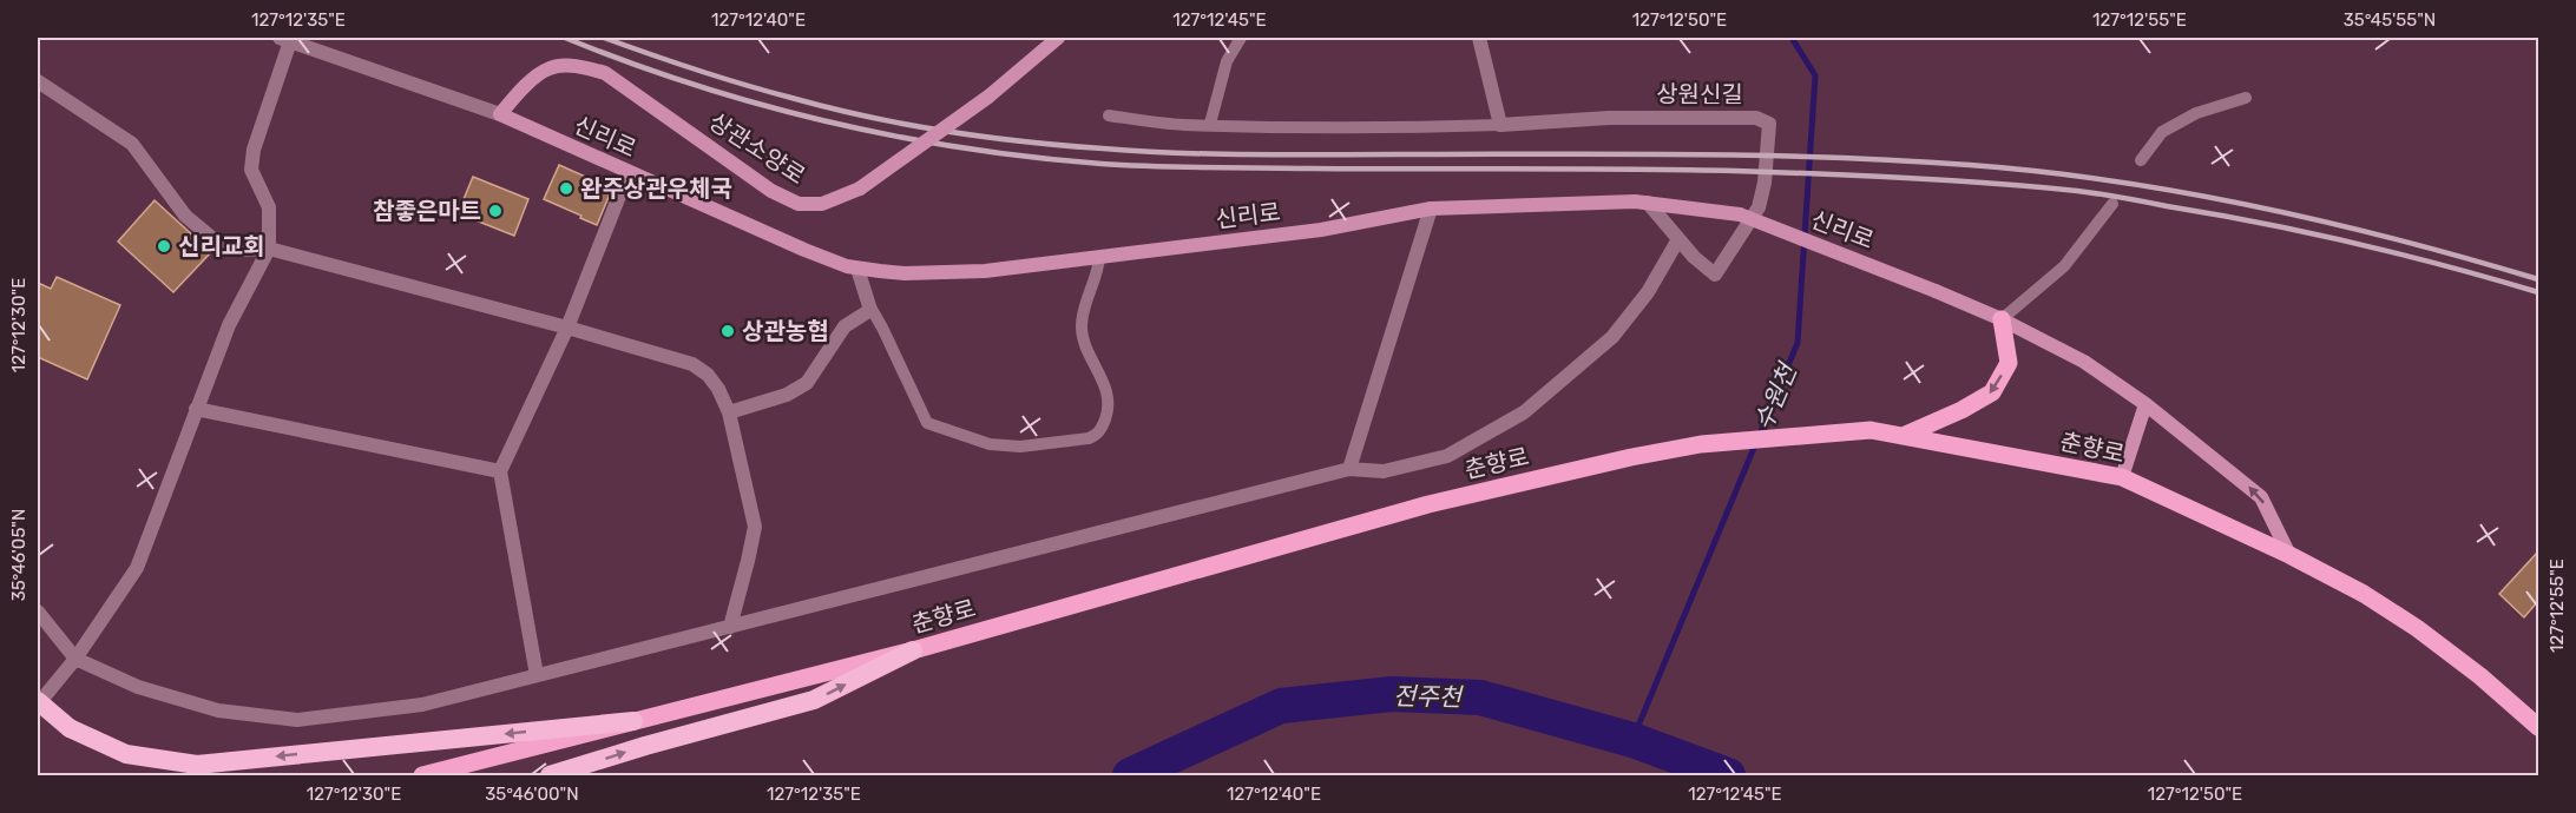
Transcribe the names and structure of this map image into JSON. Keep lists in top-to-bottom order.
{
  "streets": {
    "main road": ["신리로", "상관소양로", "춘향로"],
    "street": ["상원신길"]
  },
  "crossings": [
    ["상원신길", "신리로"],
    ["신리로", "상관소양로"],
    ["신리로", "춘향로"]
  ],
  "water": ["수원천", "전주천"],
  "places": [
    "완주상관우체국",
    "참좋은마트",
    "신리교회",
    "상관농협"
  ],
  "coordinates": [
    "127°12'35\"E",
    "127°12'40\"E",
    "127°12'45\"E",
    "127°12'50\"E",
    "127°12'55\"E",
    "35°45'55\"N",
    "127°12'30\"E",
    "35°46'05\"N",
    "35°46'00\"N"
  ]
}
